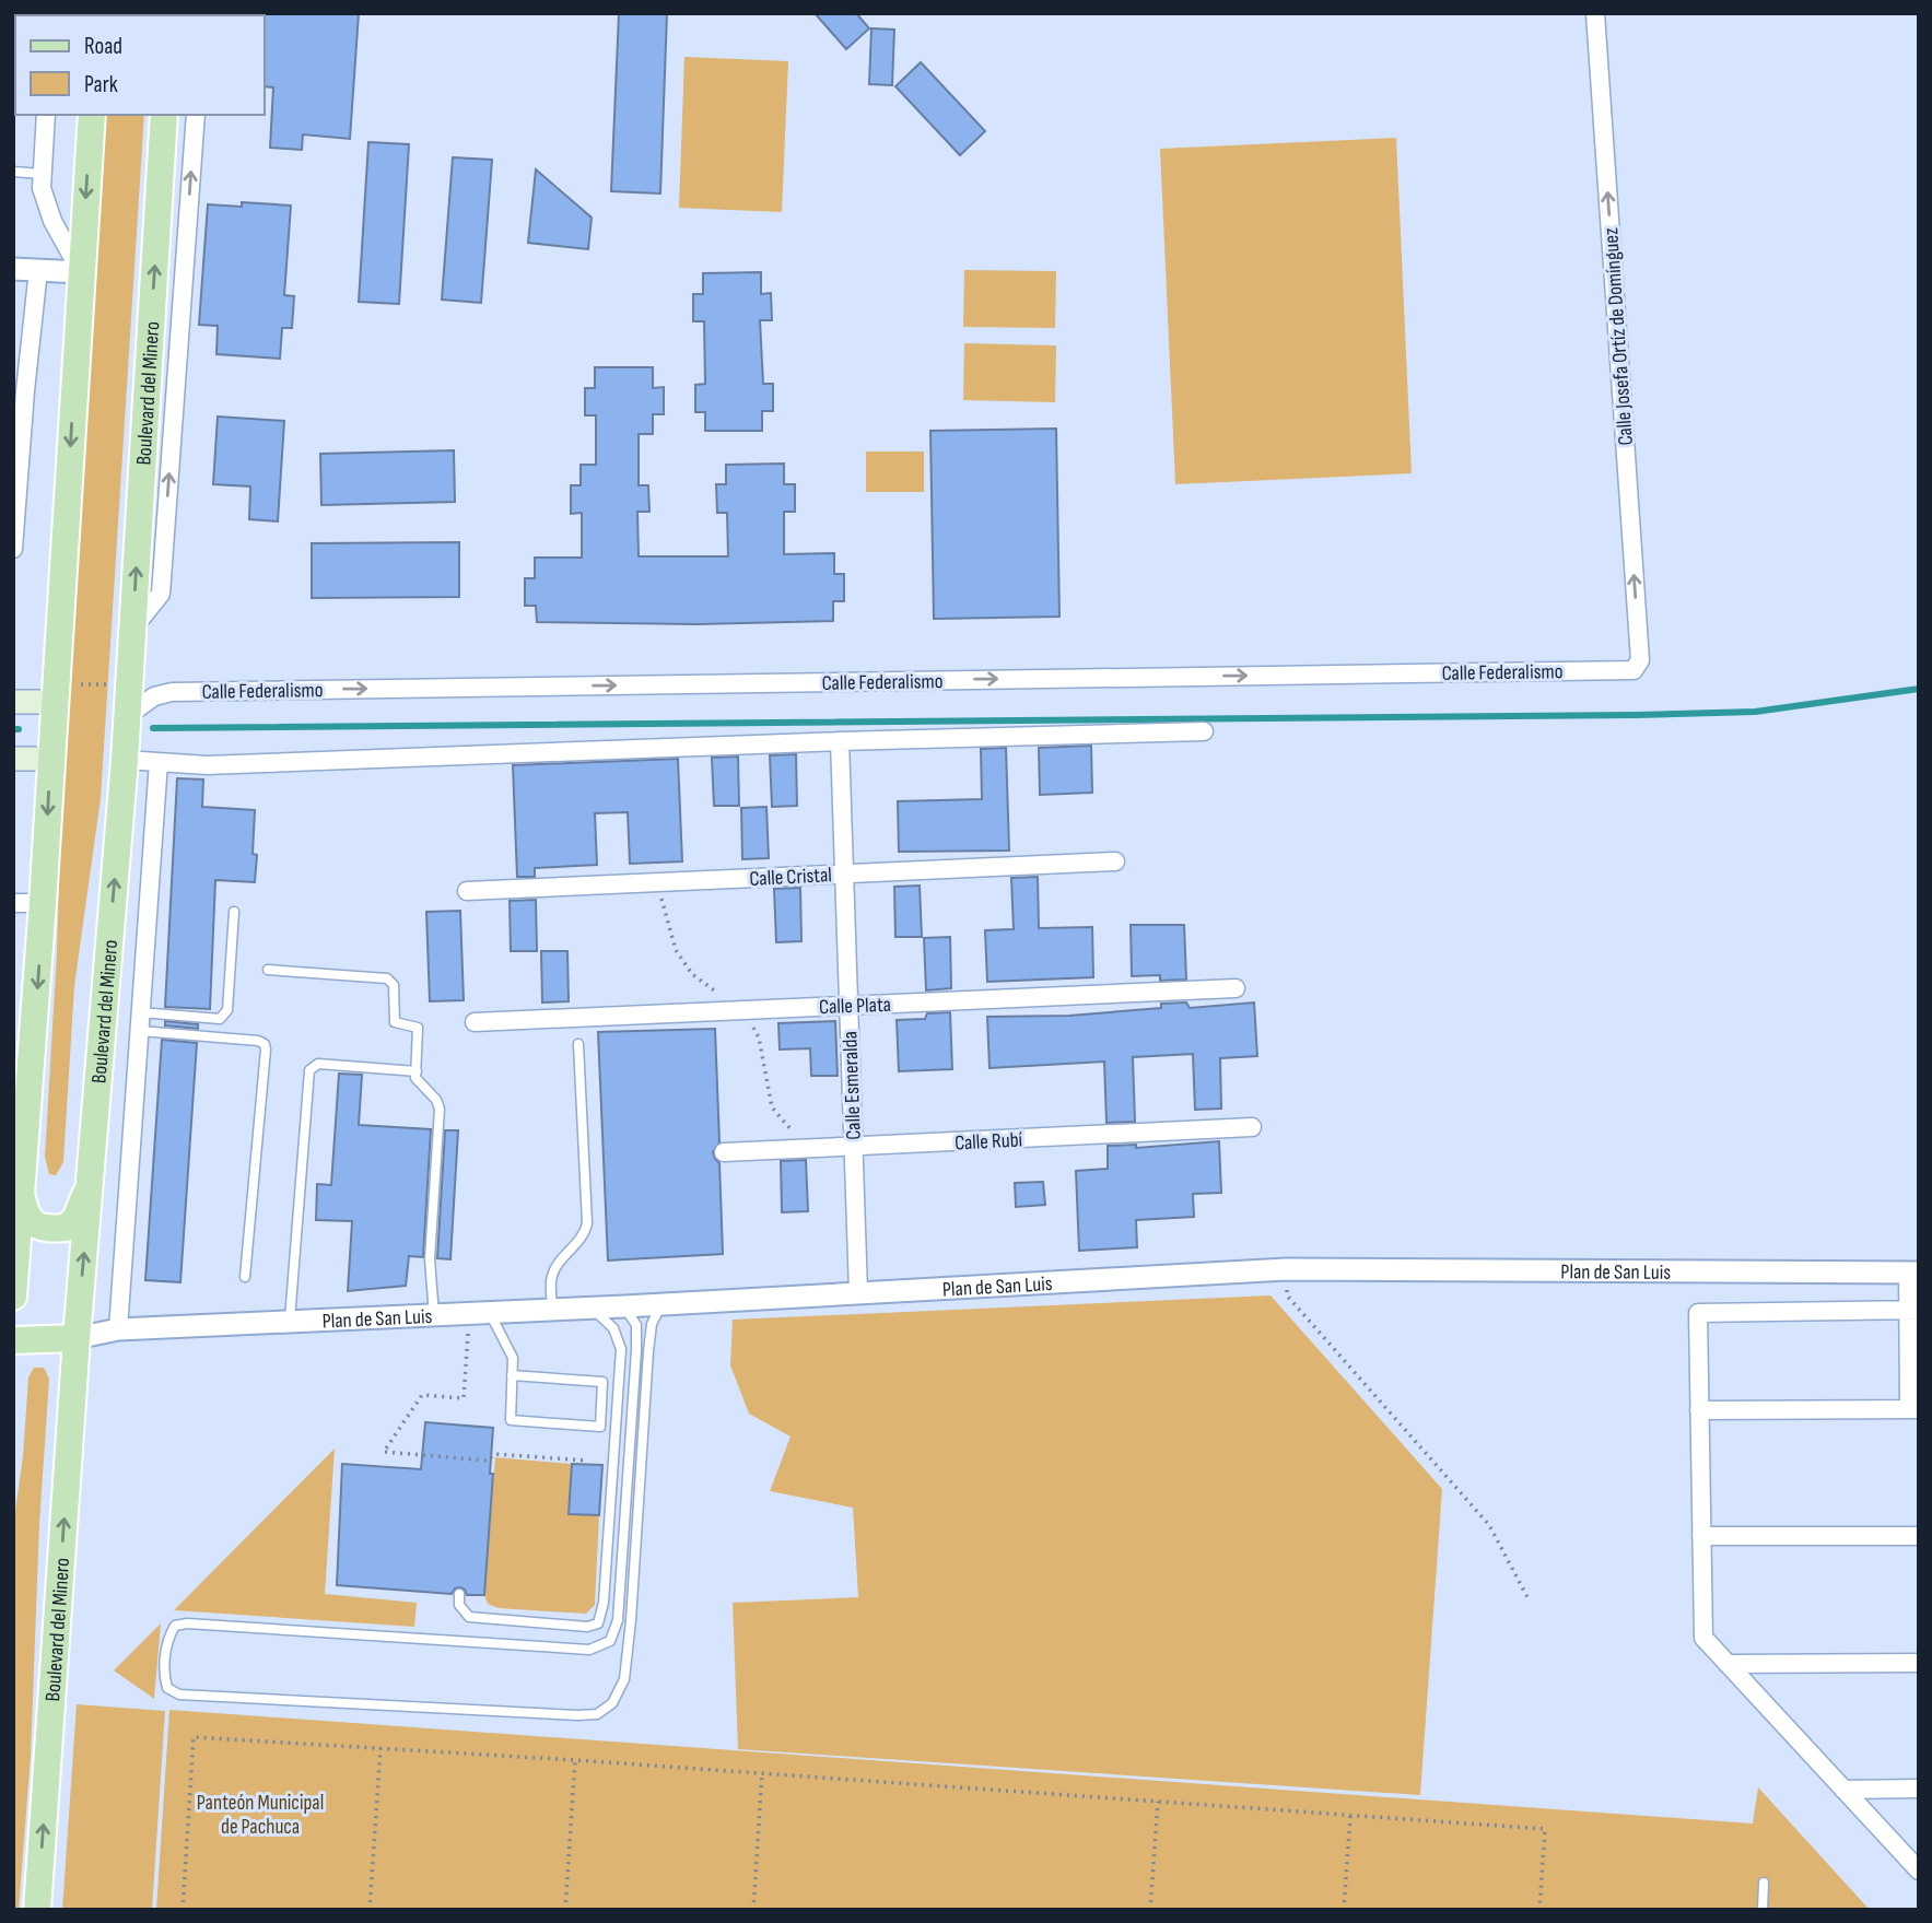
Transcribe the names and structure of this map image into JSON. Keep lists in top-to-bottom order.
{
  "streets": {
    "main road": ["Boulevard del Minero"],
    "street": [
      "Calle Josefa Ortíz de Domínguez",
      "Calle Federalismo",
      "Calle Cristal",
      "Calle Plata",
      "Calle Esmeralda",
      "Calle Rubí",
      "Plan de San Luis"
    ]
  },
  "crossings": [
    ["Calle Josefa Ortíz de Domínguez", "Calle Federalismo"],
    ["Boulevard del Minero", "Calle Federalismo"],
    ["Boulevard del Minero", "Plan de San Luis"],
    ["Calle Cristal", "Calle Esmeralda"],
    ["Calle Plata", "Calle Esmeralda"],
    ["Calle Esmeralda", "Calle Rubí"],
    ["Calle Esmeralda", "Plan de San Luis"]
  ],
  "one_way": ["Calle Josefa Ortíz de Domínguez"],
  "parks": ["Panteón Municipal de Pachuca"],
  "legend": ["Road", "Park"]
}
